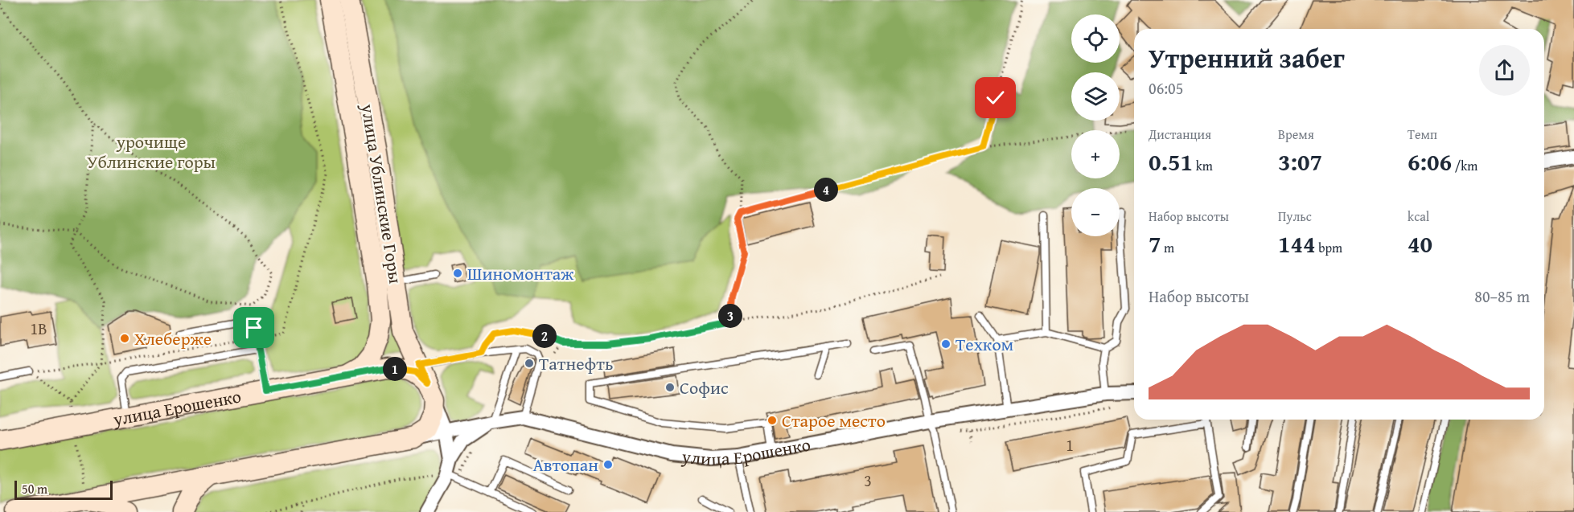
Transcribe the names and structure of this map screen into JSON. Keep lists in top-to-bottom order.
{
  "streets": {
    "main road": ["улица Ублинские Горы", "улица Ерошенко"]
  },
  "crossings": [
    ["улица Ублинские Горы", "улица Ерошенко"]
  ],
  "parks": ["урочище Ублинские горы"],
  "places": [
    "Шиномонтаж",
    "Хлеберже",
    "Техком",
    "Татнефть",
    "Софис",
    "Старое место",
    "Автопан"
  ],
  "house_numbers": ["1В", "1", "3"],
  "scale_bar": "50 m",
  "page": {
    "map_buttons": ["+", "−"],
    "heading": ["Утренний забег", "06:05"],
    "stats": [
      ["Дистанция", "0.51 km"],
      ["Время", "3:07"],
      ["Темп", "6:06 /km"],
      ["Набор высоты", "7 m"],
      ["Пульс", "144 bpm"],
      ["kcal", "40"]
    ],
    "pins": [
      "4",
      "3",
      "2",
      "1"
    ],
    "chart": ["Набор высоты", "80–85 m"],
    "scale": "50 m"
  }
}
